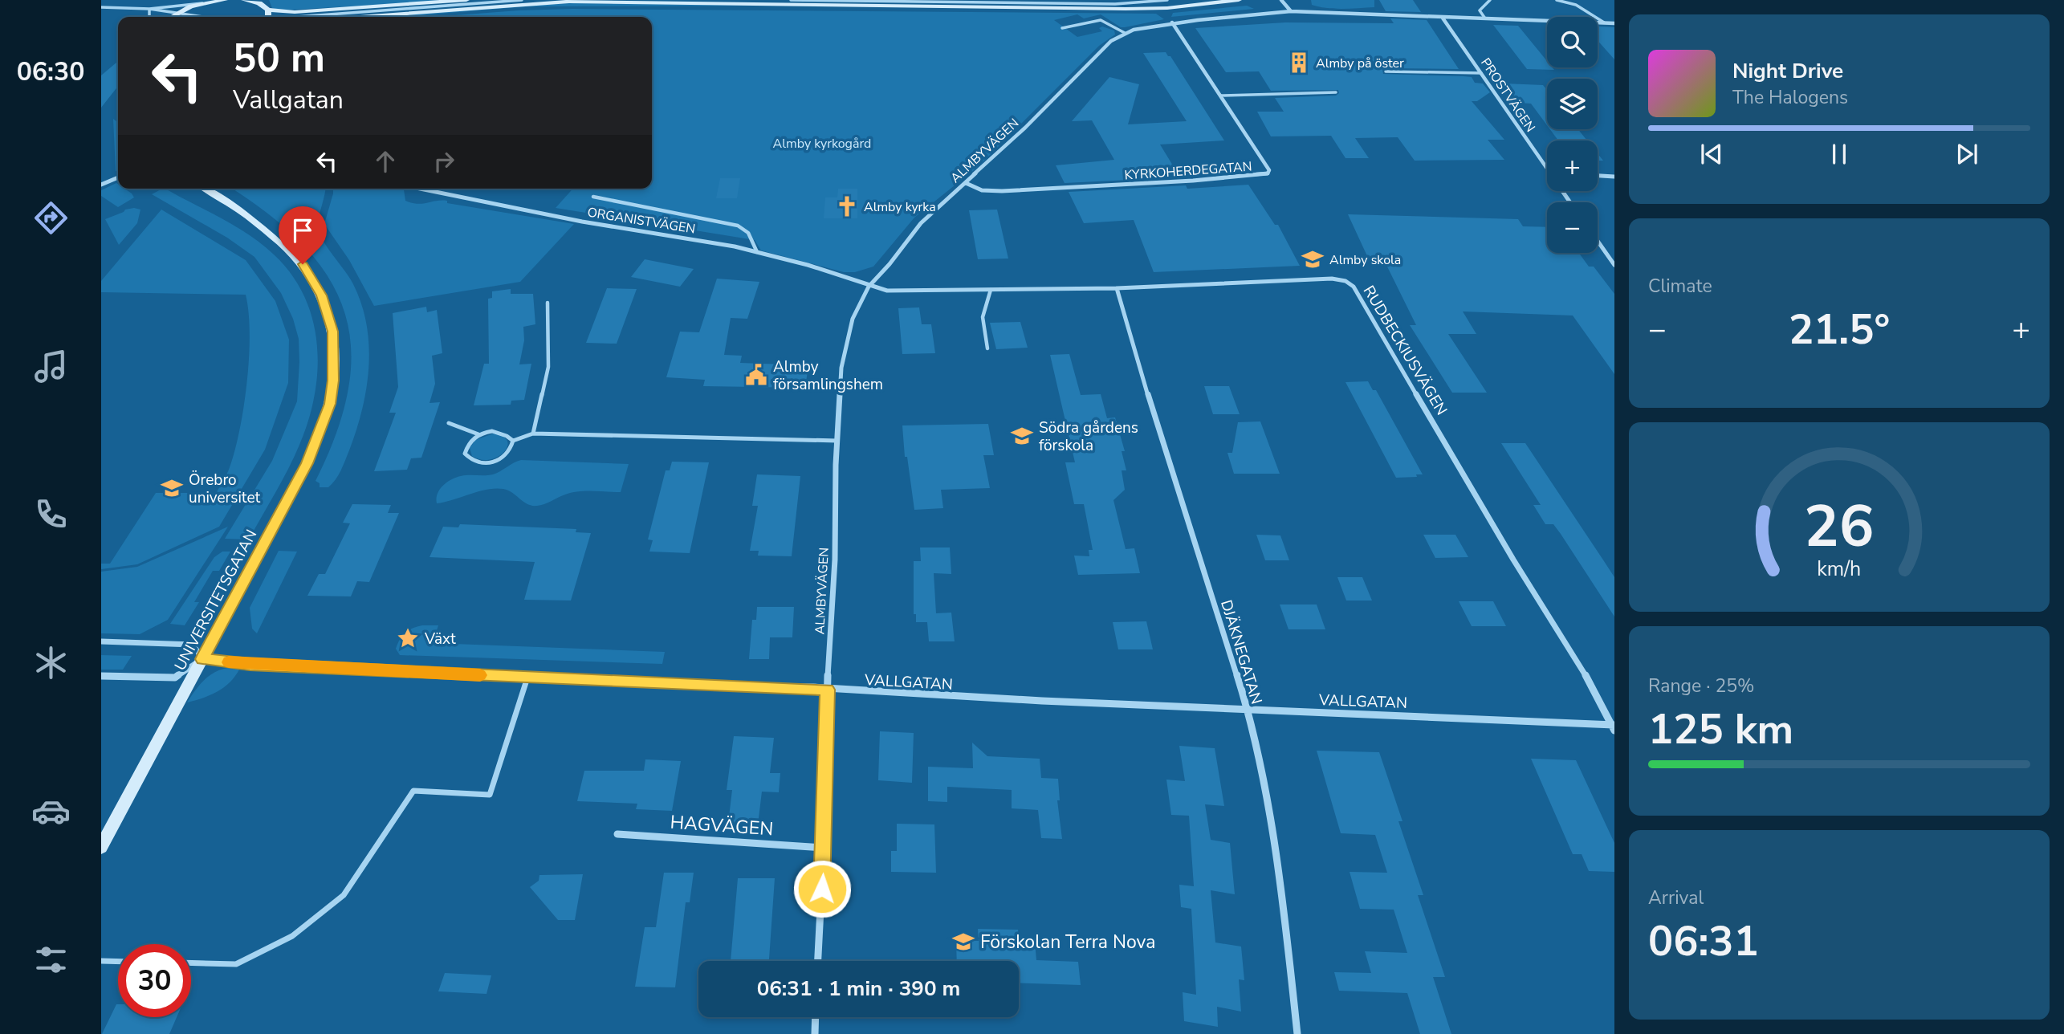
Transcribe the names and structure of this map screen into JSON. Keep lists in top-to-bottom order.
{
  "streets": {
    "main road": ["UNIVERSITETSGATAN"],
    "street": [
      "PROSTVÄGEN",
      "ALMBYVÄGEN",
      "KYRKOHERDEGATAN",
      "ORGANISTVÄGEN",
      "RUDBECKIUSVÄGEN",
      "DJÄKNEGATAN",
      "VALLGATAN",
      "HAGVÄGEN"
    ]
  },
  "crossings": [
    ["PROSTVÄGEN", "ALMBYVÄGEN"],
    ["ALMBYVÄGEN", "KYRKOHERDEGATAN"],
    ["ALMBYVÄGEN", "ORGANISTVÄGEN"],
    ["ALMBYVÄGEN", "RUDBECKIUSVÄGEN"],
    ["ALMBYVÄGEN", "VALLGATAN"],
    ["ORGANISTVÄGEN", "RUDBECKIUSVÄGEN"],
    ["RUDBECKIUSVÄGEN", "DJÄKNEGATAN"],
    ["RUDBECKIUSVÄGEN", "VALLGATAN"],
    ["UNIVERSITETSGATAN", "VALLGATAN"],
    ["DJÄKNEGATAN", "VALLGATAN"]
  ],
  "parks": ["Almby kyrkogård"],
  "places": {
    "building": ["Almby på öster"],
    "church": ["Almby kyrka"],
    "school or university": [
      "Almby skola",
      "Södra gårdens förskola",
      "Örebro universitet",
      "Förskolan Terra Nova"
    ],
    "public building": ["Almby församlingshem"],
    "place": ["Växt"]
  },
  "page": {
    "tabs": "06:30",
    "map_buttons": ["+", "−"],
    "turn": ["50 m", "Vallgatan"],
    "song": ["Night Drive", "The Halogens"],
    "tile": [
      "Climate",
      ["Range · 25%", "125 km"],
      ["Arrival", "06:31"]
    ],
    "heat": ["−", "21.5°", "+"],
    "limit": "30",
    "trip": "06:31 · 1 min · 390 m",
    "gauge": ["26", "km/h"]
  }
}
